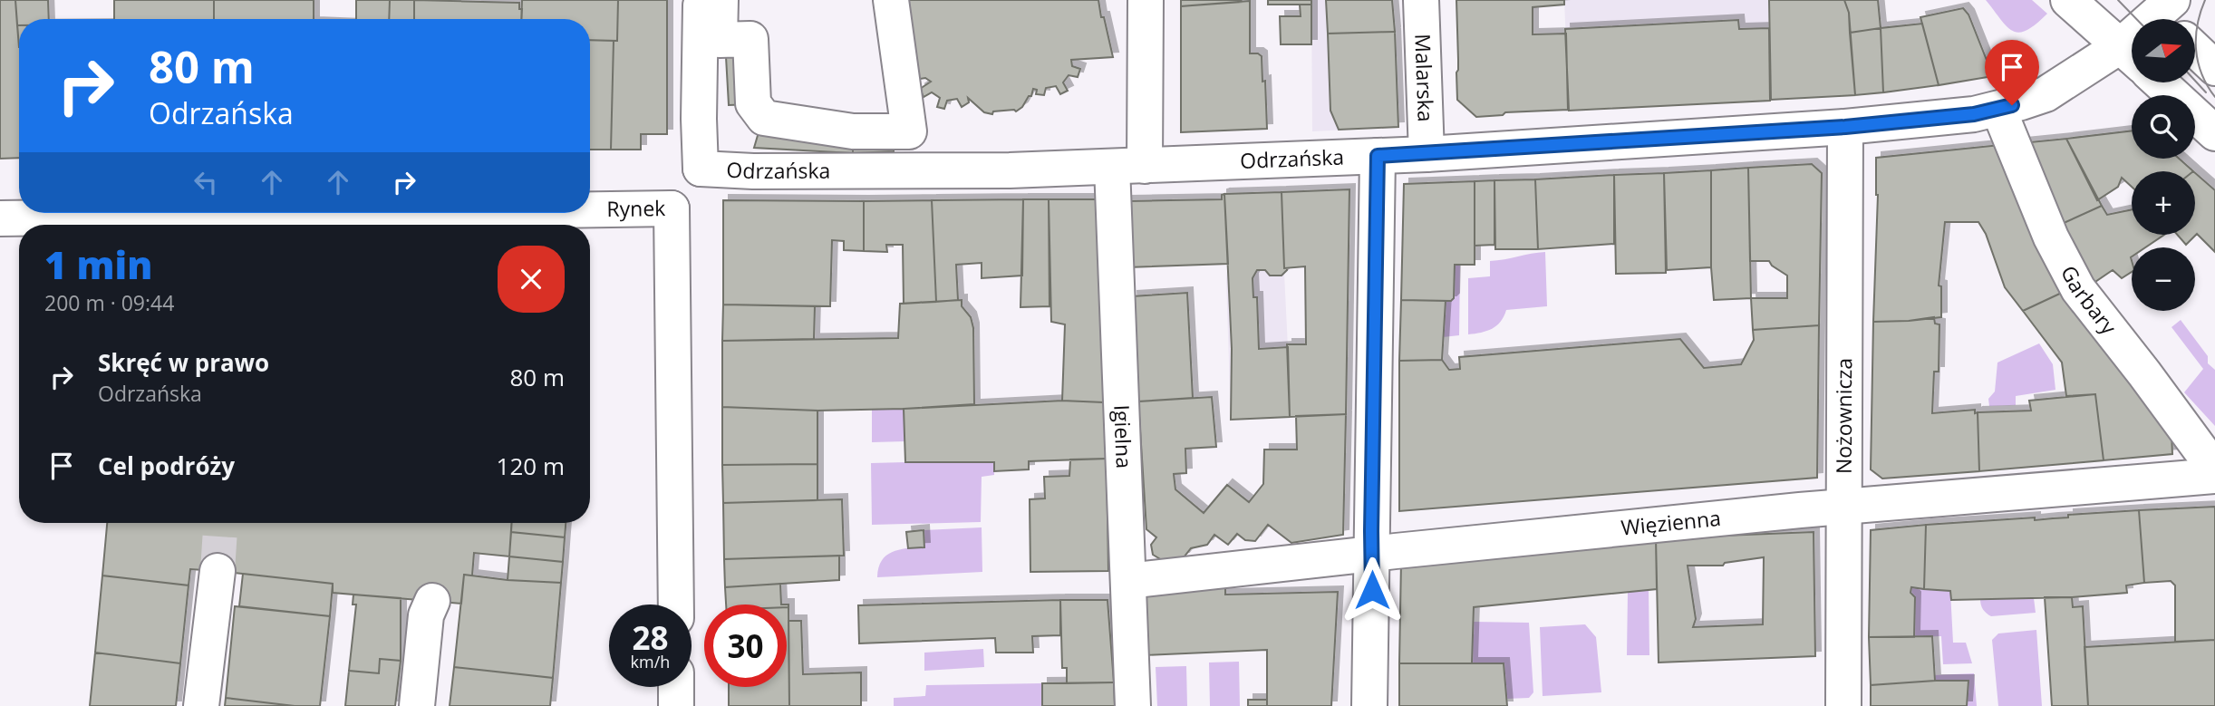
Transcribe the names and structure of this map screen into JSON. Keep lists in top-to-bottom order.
{
  "streets": {
    "street": [
      "Malarska",
      "Odrzańska",
      "Rynek",
      "Garbary",
      "Nożownicza",
      "Igielna",
      "Więzienna"
    ]
  },
  "crossings": [
    ["Malarska", "Odrzańska"],
    ["Odrzańska", "Garbary"],
    ["Odrzańska", "Nożownicza"],
    ["Odrzańska", "Igielna"],
    ["Nożownicza", "Więzienna"],
    ["Igielna", "Więzienna"]
  ],
  "north": "right",
  "page": {
    "map_buttons": ["+", "−"],
    "turn": ["80 m", "Odrzańska"],
    "heading": ["1 min", "200 m · 09:44"],
    "list": [
      {
        "name": "Skręć w prawo",
        "note": "Odrzańska",
        "value": "80 m"
      },
      {
        "name": "Cel podróży",
        "value": "120 m"
      }
    ],
    "speed": "28 km/h",
    "limit": "30"
  }
}
